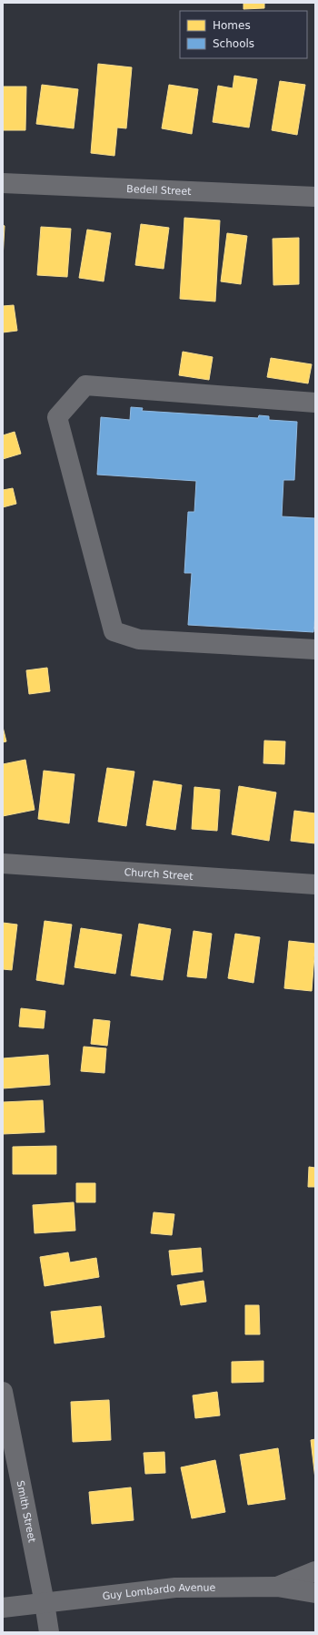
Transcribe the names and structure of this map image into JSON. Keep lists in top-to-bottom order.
{
  "streets": {
    "street": [
      "Bedell Street",
      "Church Street",
      "Smith Street",
      "Guy Lombardo Avenue"
    ]
  },
  "crossings": [
    ["Smith Street", "Guy Lombardo Avenue"]
  ],
  "legend": ["Homes", "Schools"]
}
